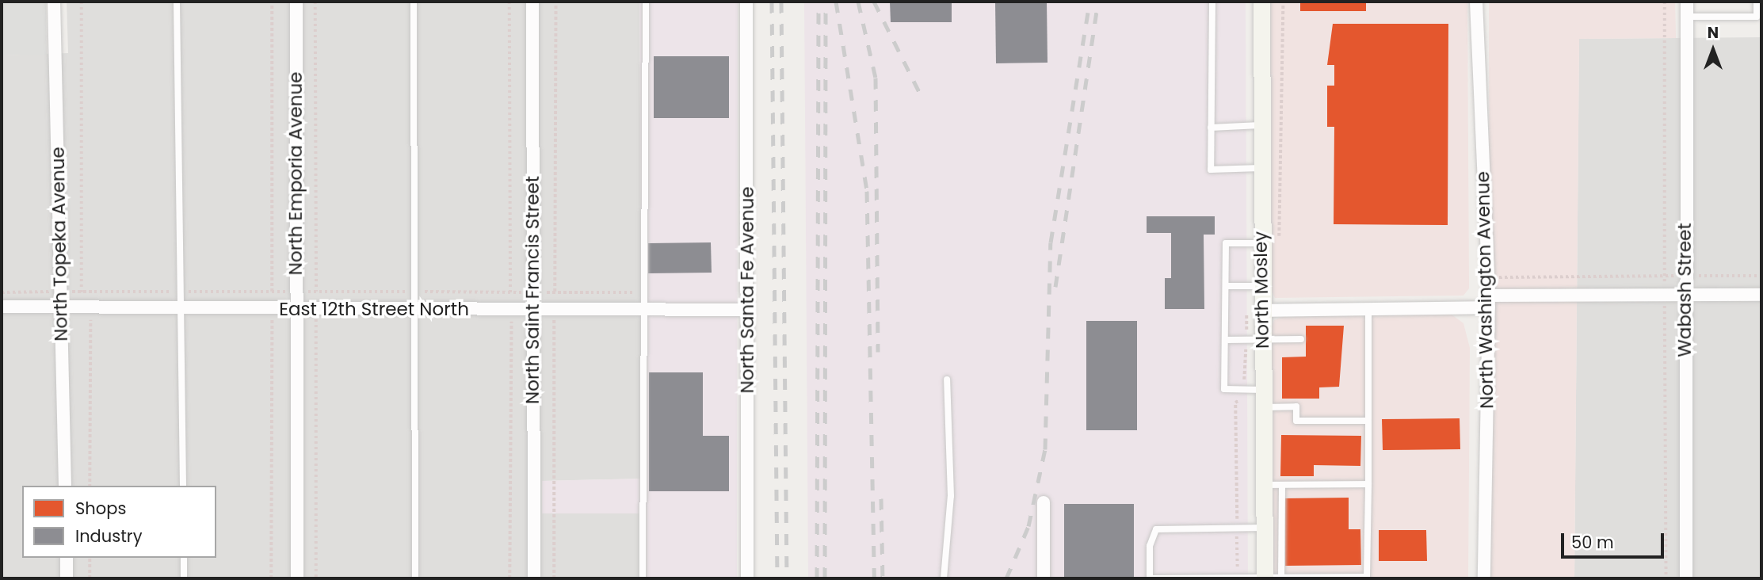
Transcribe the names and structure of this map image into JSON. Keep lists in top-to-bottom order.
{
  "streets": {
    "street": [
      "North Emporia Avenue",
      "North Topeka Avenue",
      "North Saint Francis Street",
      "North Santa Fe Avenue",
      "North Mosley",
      "North Washington Avenue",
      "Wabash Street",
      "East 12th Street North"
    ]
  },
  "crossings": [
    ["North Emporia Avenue", "East 12th Street North"],
    ["North Topeka Avenue", "East 12th Street North"],
    ["North Saint Francis Street", "East 12th Street North"],
    ["North Santa Fe Avenue", "East 12th Street North"]
  ],
  "legend": ["Shops", "Industry"],
  "scale_bar": "50 m",
  "north": "top"
}
